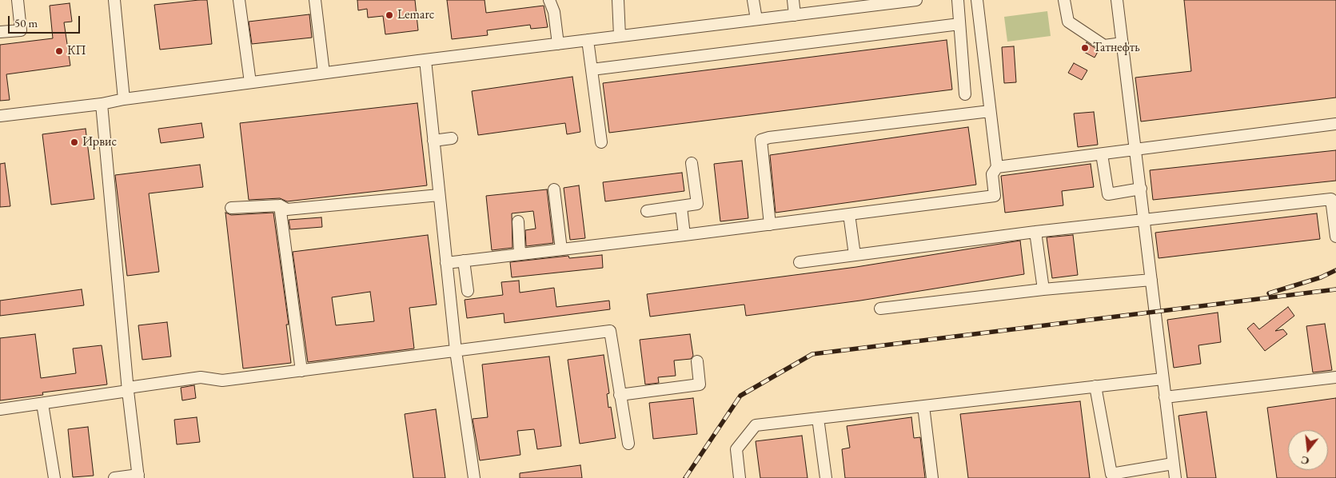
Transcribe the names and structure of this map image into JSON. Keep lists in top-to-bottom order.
{
  "places": [
    "Lemarc",
    "Татнефть",
    "КП",
    "Ирвис"
  ],
  "scale_bar": "50 m",
  "north": "bottom"
}
